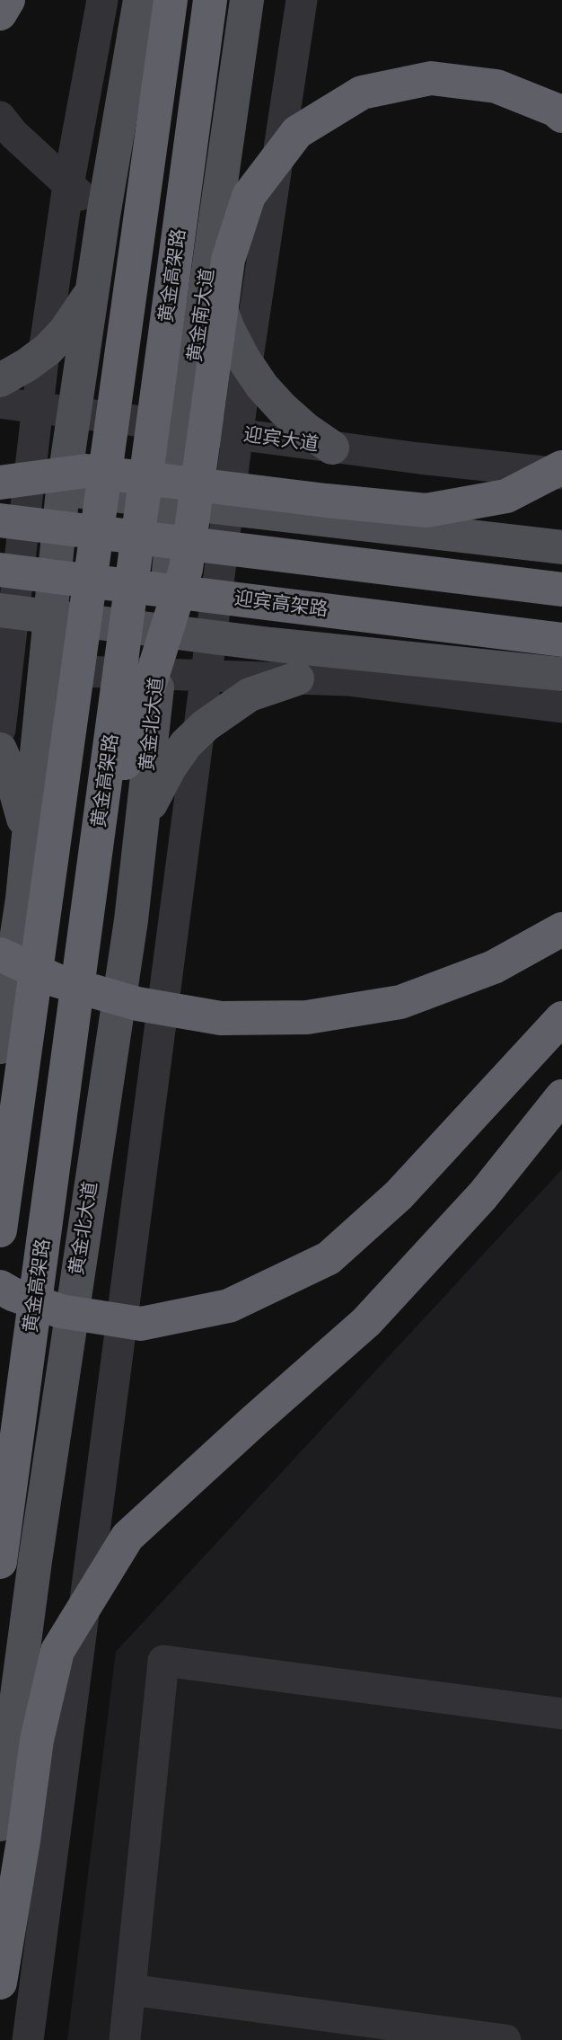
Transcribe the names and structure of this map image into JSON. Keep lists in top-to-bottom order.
{
  "streets": {
    "highway": ["黄金高架路", "迎宾高架路"],
    "main road": ["黄金南大道", "黄金北大道"],
    "street": ["迎宾大道"]
  },
  "crossings": [
    ["黄金南大道", "迎宾大道"],
    ["黄金南大道", "黄金北大道"]
  ]
}
